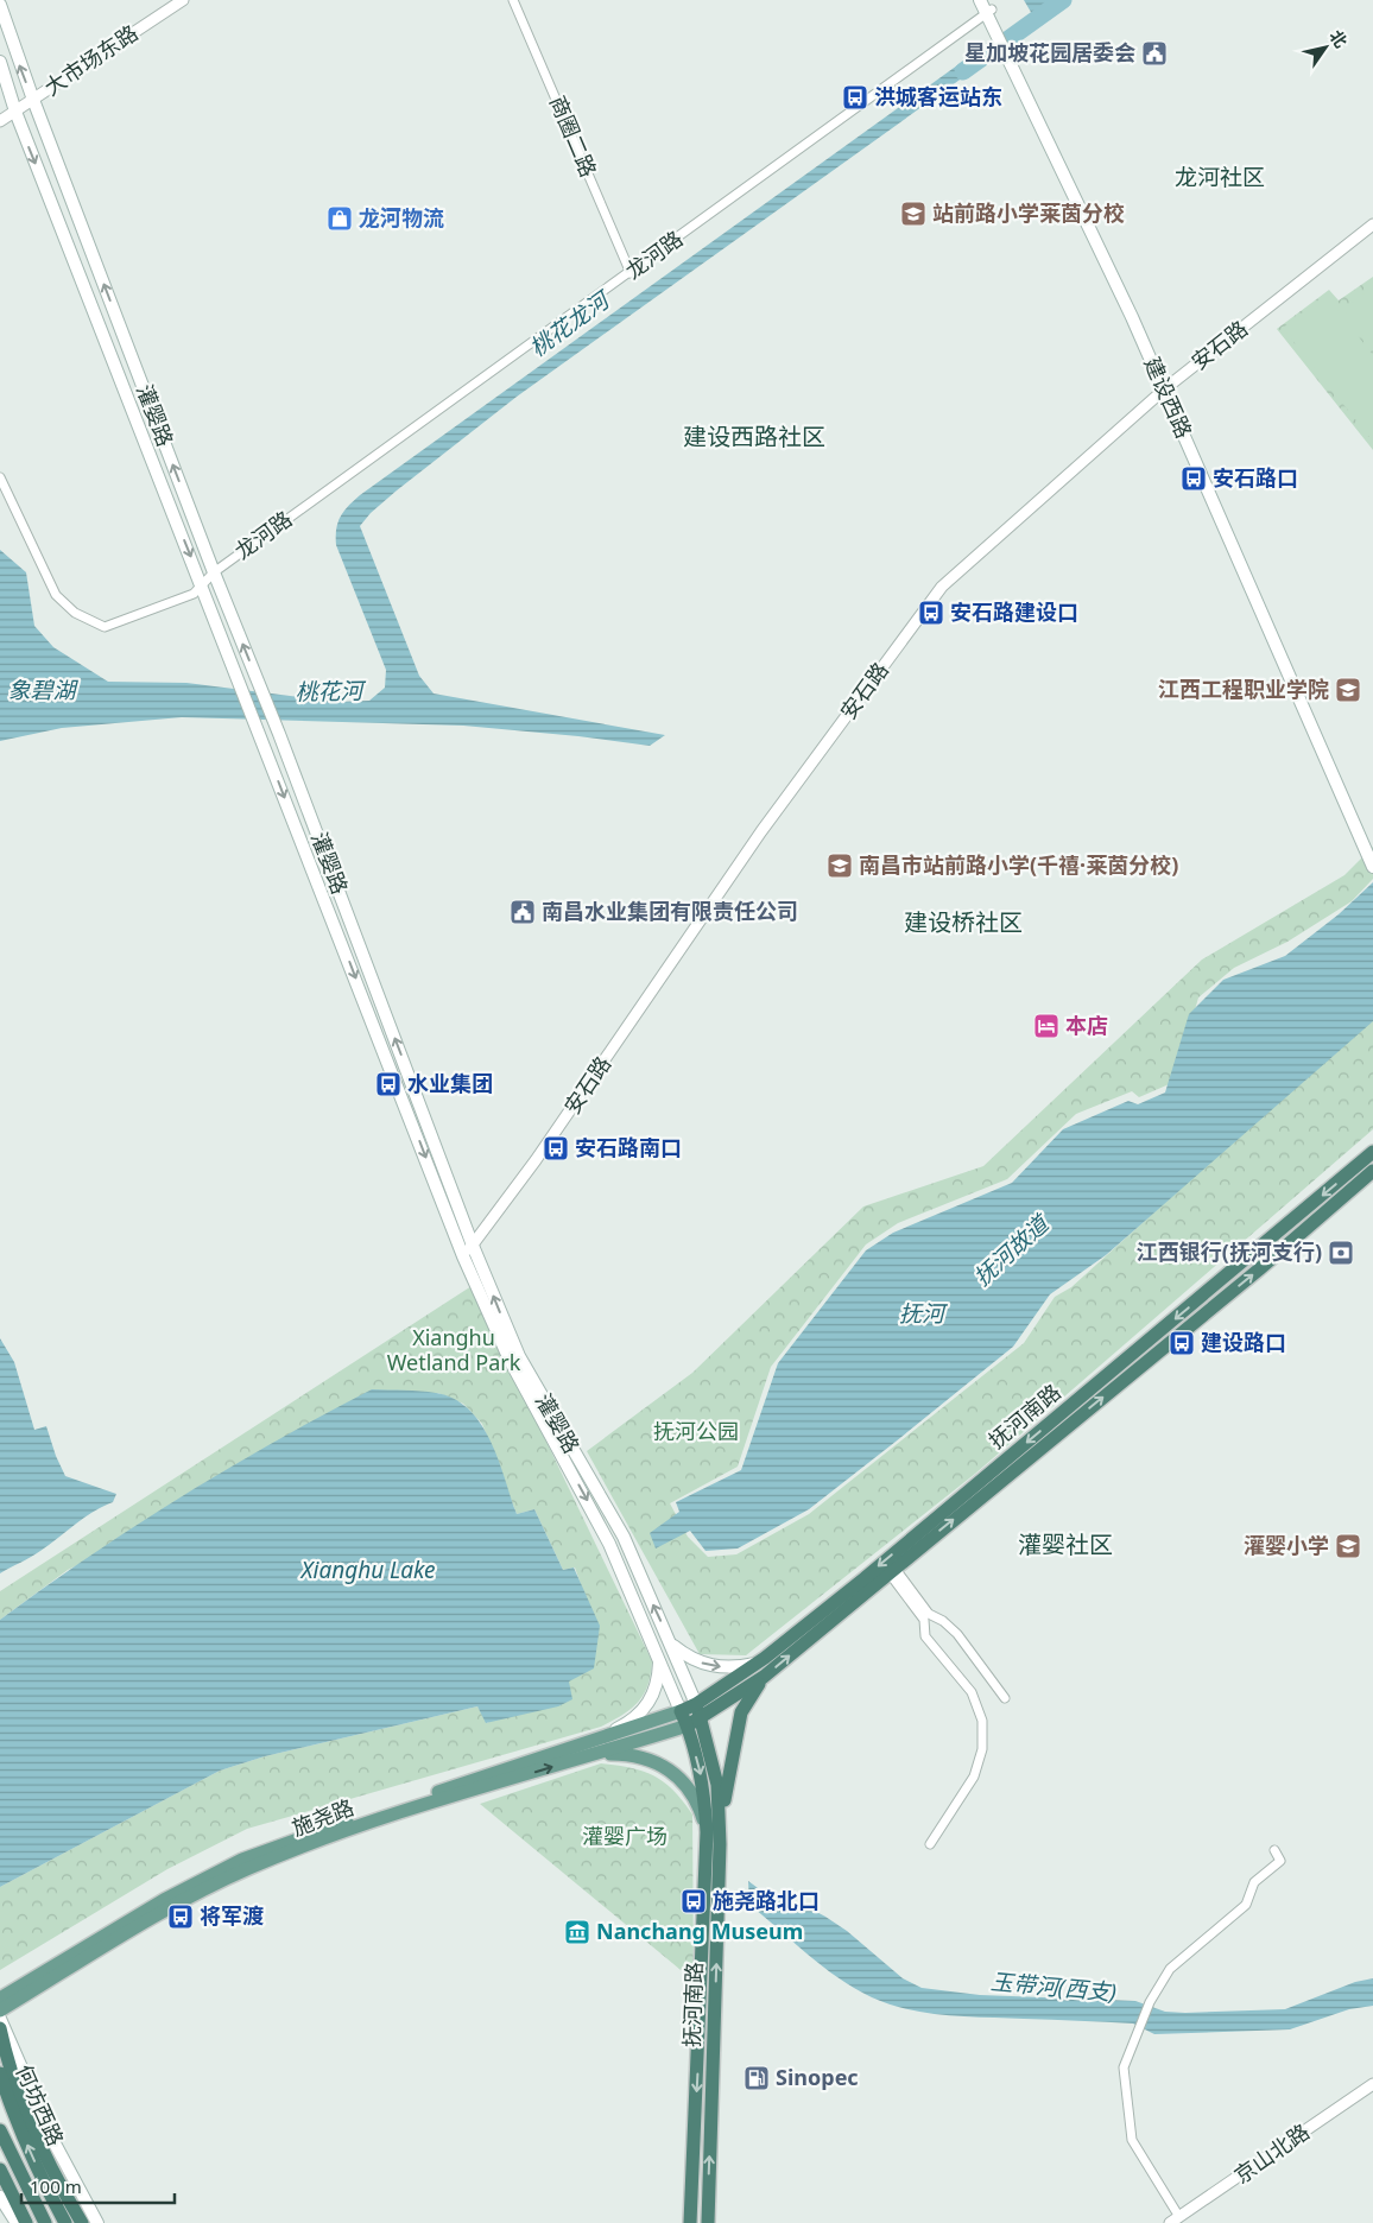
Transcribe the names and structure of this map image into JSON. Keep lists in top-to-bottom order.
{
  "streets": {
    "highway": ["抚河南路"],
    "main road": [
      "建设西路",
      "灌婴路",
      "施尧路",
      "何坊西路"
    ],
    "street": [
      "大市场东路",
      "商圈二路",
      "龙河路",
      "安石路",
      "京山北路"
    ]
  },
  "crossings": [
    ["大市场东路", "灌婴路"],
    ["商圈二路", "龙河路"],
    ["龙河路", "建设西路"],
    ["龙河路", "灌婴路"],
    ["安石路", "建设西路"],
    ["安石路", "灌婴路"],
    ["灌婴路", "抚河南路"],
    ["灌婴路", "施尧路"],
    ["抚河南路", "施尧路"]
  ],
  "districts": [
    "龙河社区",
    "建设西路社区",
    "建设桥社区",
    "灌婴社区"
  ],
  "water": [
    "桃花龙河",
    "象碧湖",
    "桃花河",
    "抚河故道",
    "抚河",
    "Xianghu Lake",
    "玉带河(西支)"
  ],
  "parks": ["Xianghu Wetland Park", "抚河公园", "灌婴广场"],
  "places": {
    "public building": ["星加坡花园居委会", "南昌水业集团有限责任公司"],
    "bus stop": [
      "洪城客运站东",
      "安石路口",
      "安石路建设口",
      "水业集团",
      "安石路南口",
      "建设路口",
      "施尧路北口",
      "将军渡"
    ],
    "school or university": [
      "站前路小学莱茵分校",
      "江西工程职业学院",
      "南昌市站前路小学(千禧·莱茵分校)",
      "灌婴小学"
    ],
    "shop": ["龙河物流"],
    "hotel": ["本店"],
    "bank": ["江西银行(抚河支行)"],
    "museum": ["Nanchang Museum"],
    "fuel station": ["Sinopec"]
  },
  "scale_bar": "100 m",
  "north": "top right"
}
